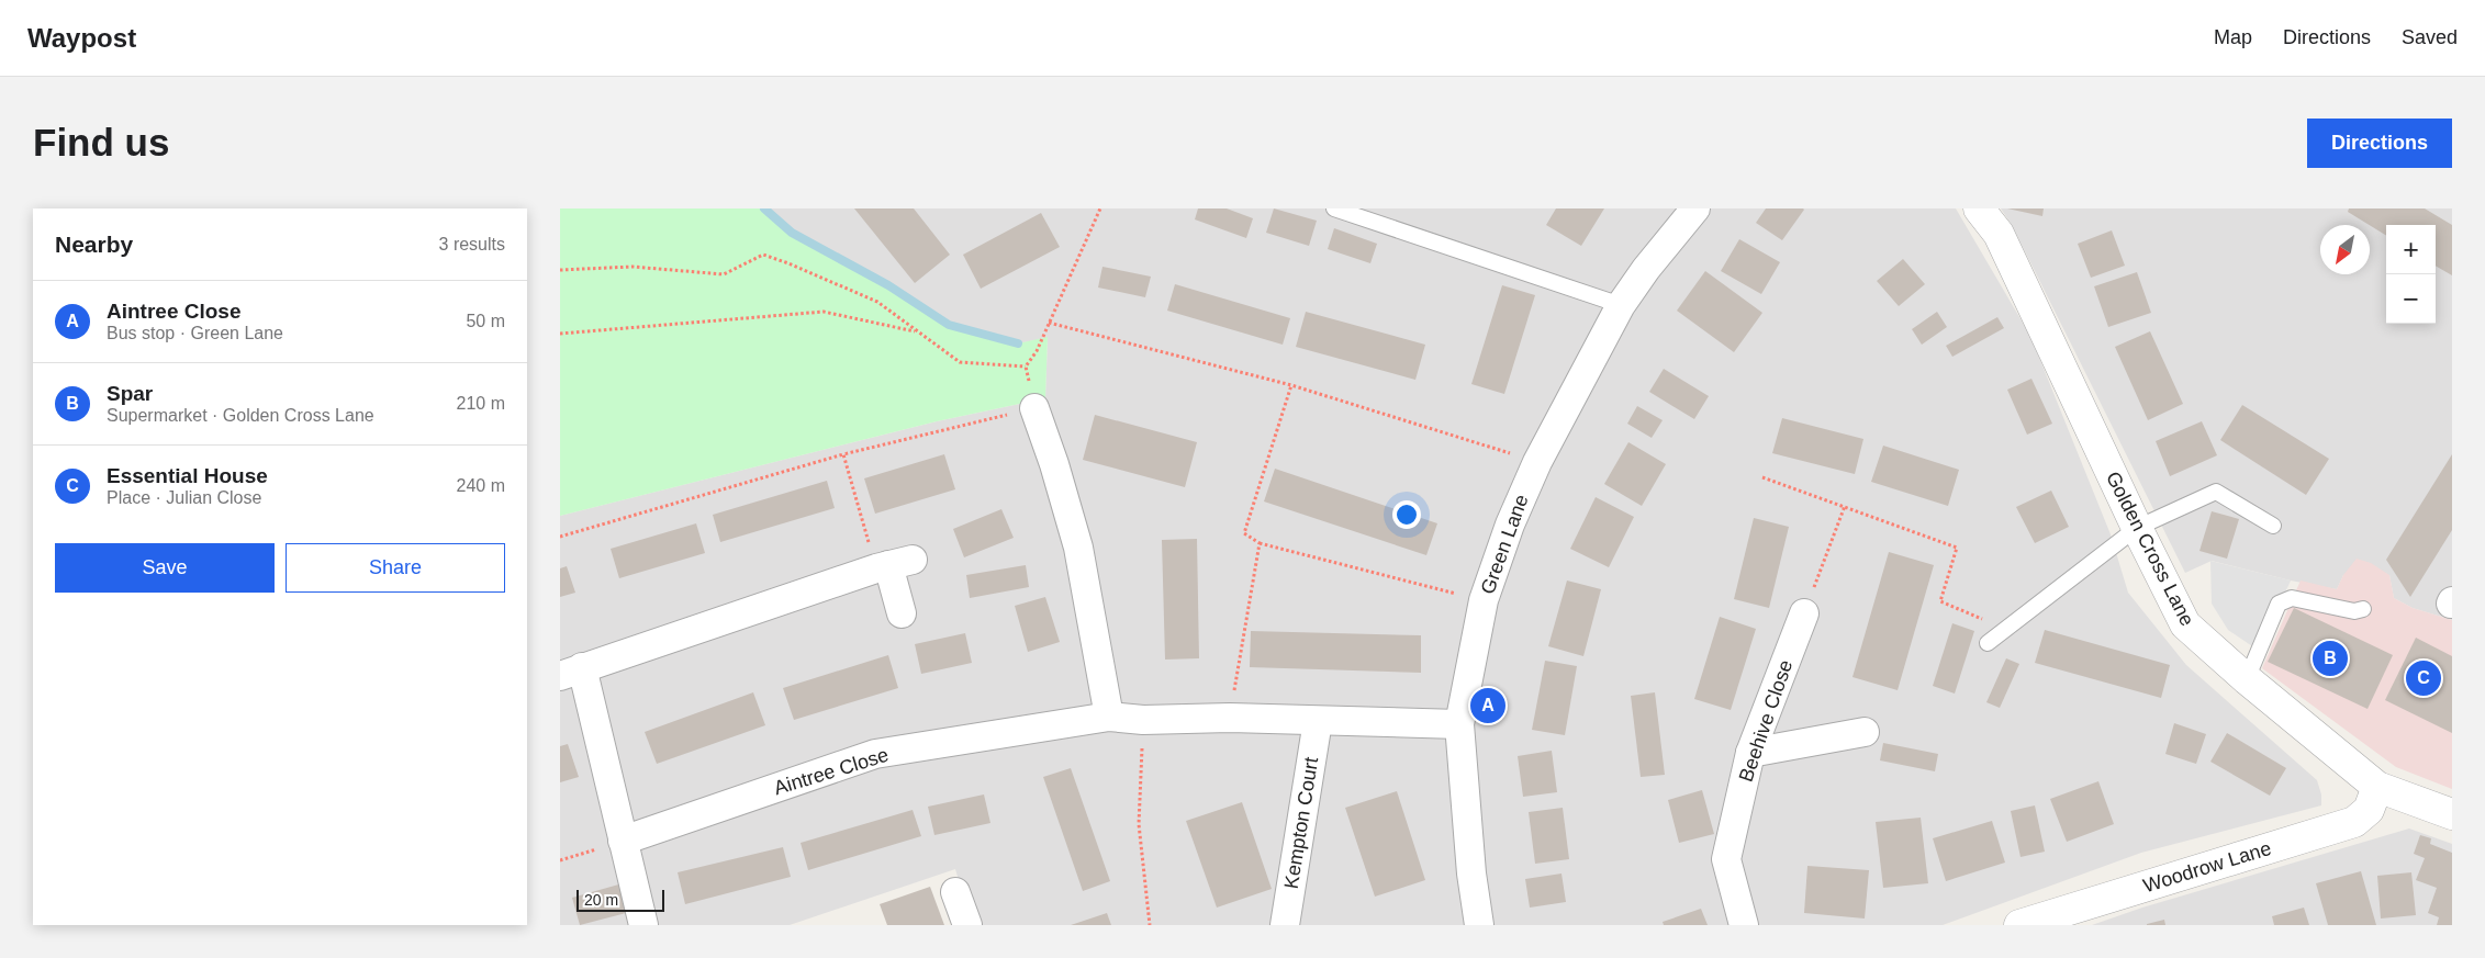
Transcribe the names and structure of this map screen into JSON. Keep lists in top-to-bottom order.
{
  "streets": {
    "street": [
      "Green Lane",
      "Golden Cross Lane",
      "Beehive Close",
      "Aintree Close",
      "Kempton Court",
      "Woodrow Lane"
    ]
  },
  "crossings": [
    ["Green Lane", "Aintree Close"],
    ["Golden Cross Lane", "Woodrow Lane"],
    ["Aintree Close", "Kempton Court"]
  ],
  "scale_bar": "20 m",
  "north": "bottom left",
  "page": {
    "header": "Waypost",
    "nav": ["Map", "Directions", "Saved"],
    "buttons": [
      "Directions",
      ["Save", "Share"]
    ],
    "title": "Find us",
    "heading": ["Nearby", "3 results"],
    "map_buttons": ["+", "−"],
    "list": [
      {
        "mark": "A",
        "name": "Aintree Close",
        "note": "Bus stop · Green Lane",
        "value": "50 m"
      },
      {
        "mark": "B",
        "name": "Spar",
        "note": "Supermarket · Golden Cross Lane",
        "value": "210 m"
      },
      {
        "mark": "C",
        "name": "Essential House",
        "note": "Place · Julian Close",
        "value": "240 m"
      }
    ],
    "pins": ["B", "C", "A"],
    "scale": "20 m"
  }
}
